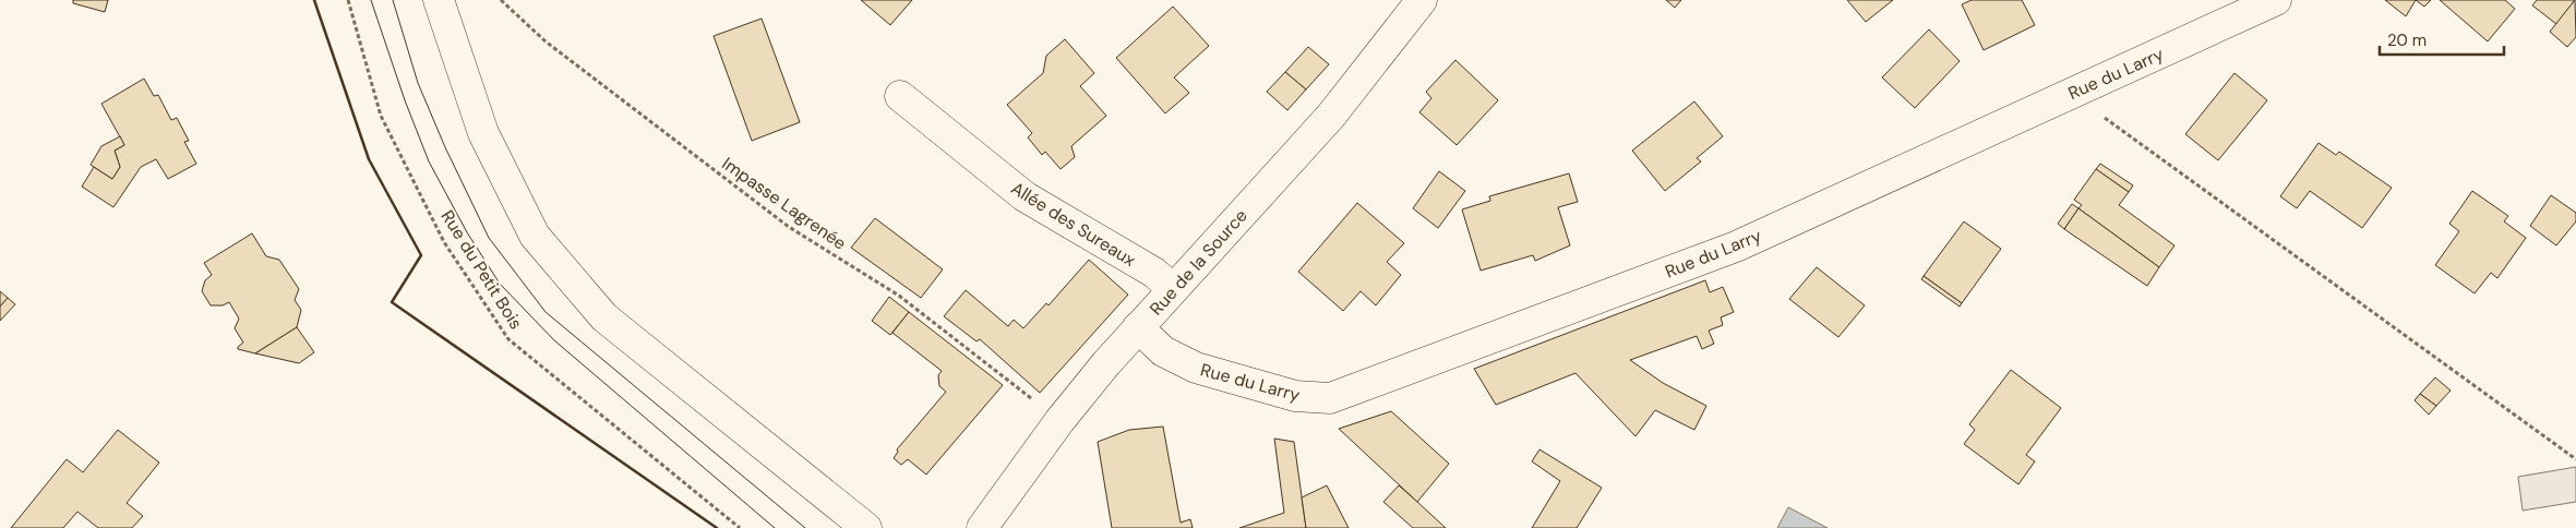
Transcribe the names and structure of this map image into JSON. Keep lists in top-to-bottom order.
{
  "streets": {
    "street": ["Rue du Larry", "Allée des Sureaux", "Rue de la Source"],
    "path": ["Impasse Lagrenée", "Rue du Petit Bois"]
  },
  "crossings": [
    ["Rue du Larry", "Rue de la Source"],
    ["Impasse Lagrenée", "Rue de la Source"],
    ["Allée des Sureaux", "Rue de la Source"]
  ],
  "scale_bar": "20 m"
}
